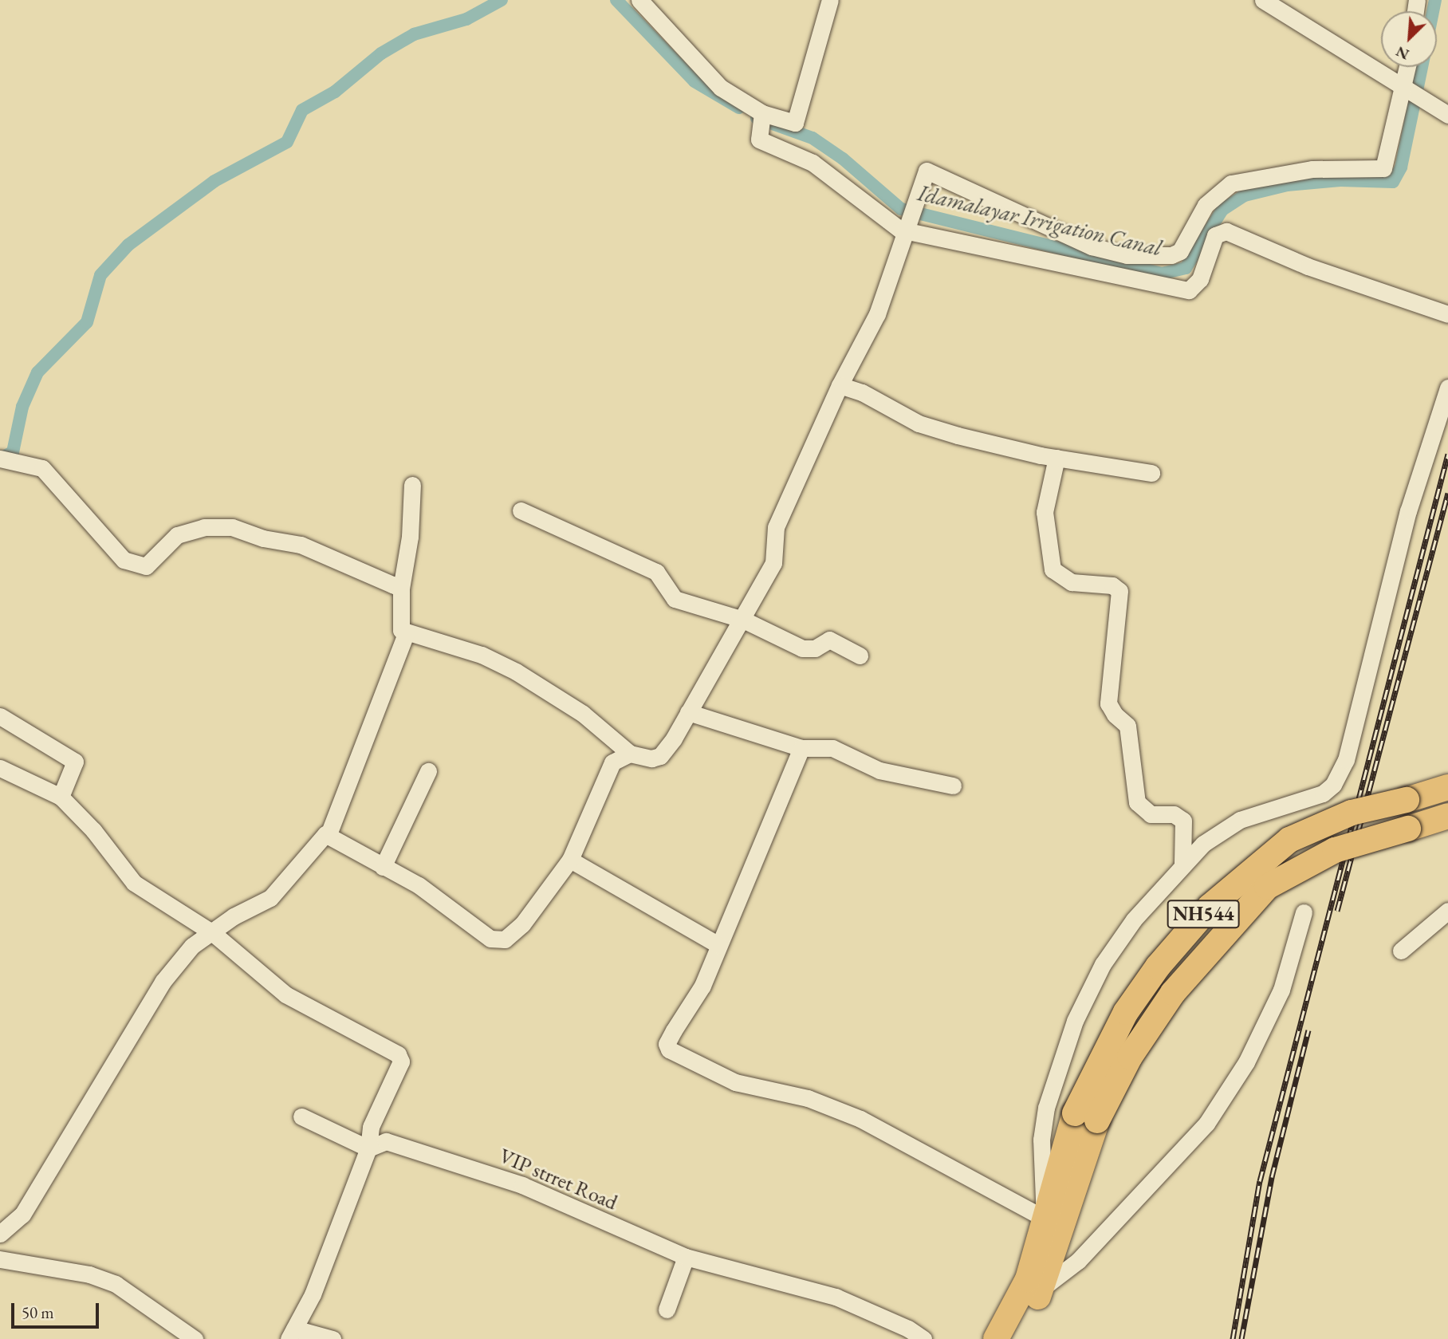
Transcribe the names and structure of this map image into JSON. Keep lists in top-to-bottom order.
{
  "streets": {
    "highway": ["NH544"],
    "street": ["VIP strret Road"]
  },
  "water": ["Idamalayar Irrigation Canal"],
  "scale_bar": "50 m",
  "north": "bottom left"
}
